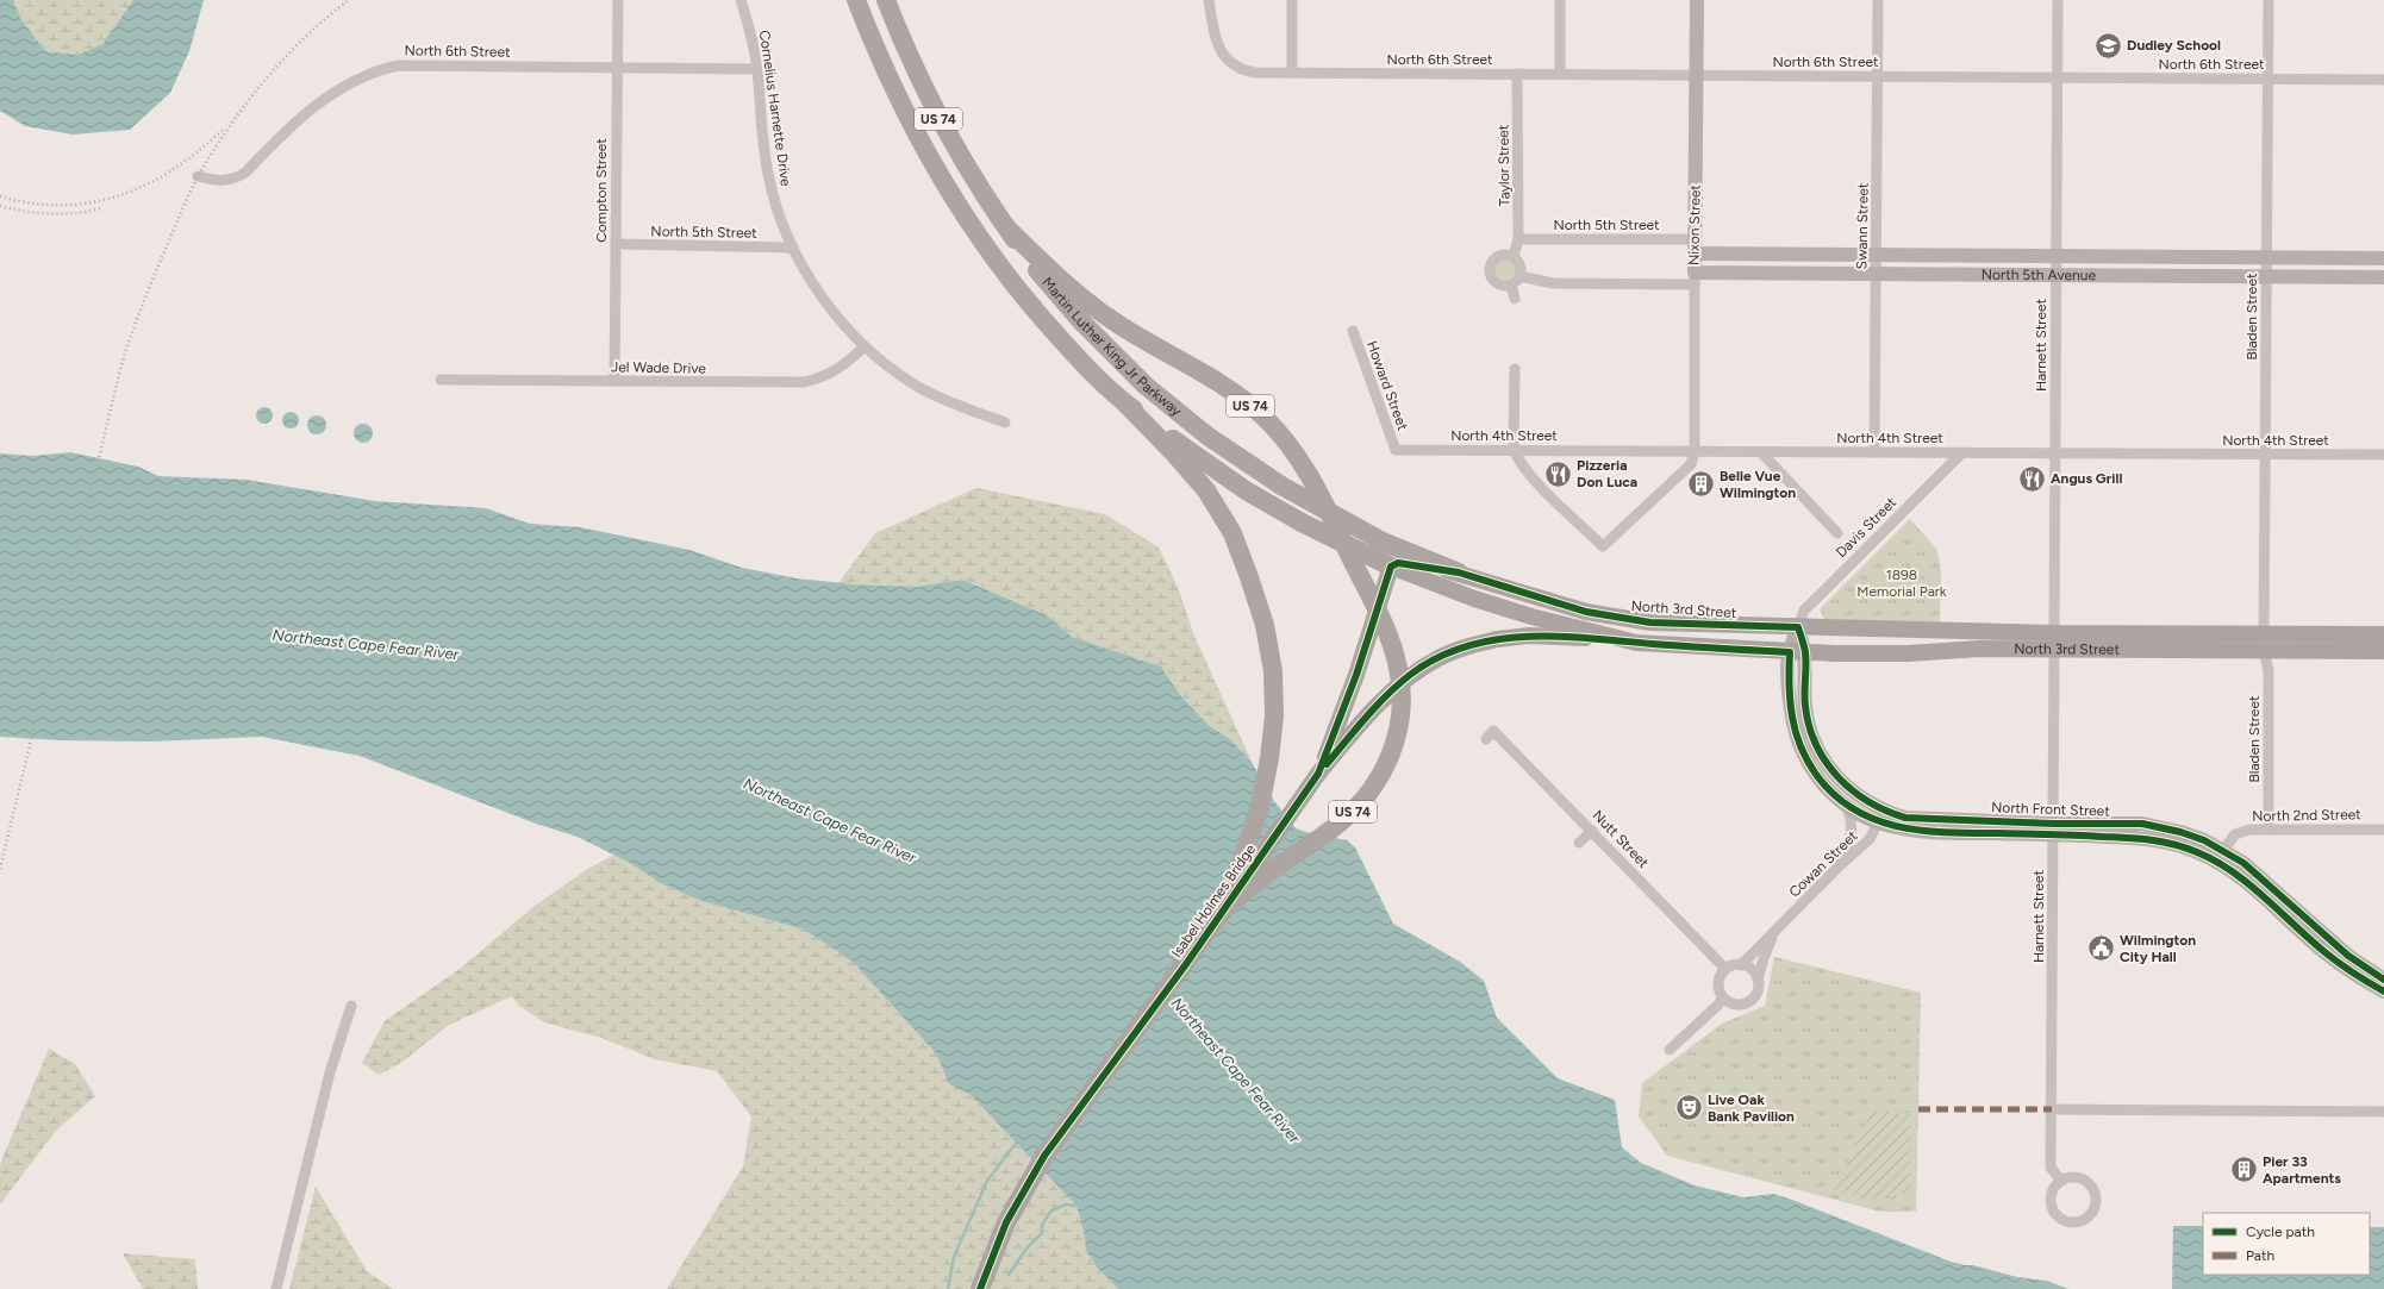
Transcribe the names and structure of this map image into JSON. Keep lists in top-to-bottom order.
{
  "streets": {
    "highway": ["US 74", "Martin Luther King Jr Parkway", "Isabel Holmes Bridge"],
    "main road": ["North 3rd Street"],
    "street": [
      "North 6th Street",
      "Cornelius Harnette Drive",
      "Taylor Street",
      "Compton Street",
      "North 5th Street",
      "Nixon Street",
      "Swann Street",
      "North 5th Avenue",
      "Bladen Street",
      "Harnett Street",
      "Jel Wade Drive",
      "Howard Street",
      "North 4th Street",
      "Davis Street",
      "North Front Street",
      "North 2nd Street",
      "Nutt Street",
      "Cowan Street"
    ]
  },
  "crossings": [
    ["North 6th Street", "Cornelius Harnette Drive"],
    ["North 6th Street", "Taylor Street"],
    ["North 6th Street", "Compton Street"],
    ["North 6th Street", "Nixon Street"],
    ["North 6th Street", "Swann Street"],
    ["North 6th Street", "Bladen Street"],
    ["North 6th Street", "Harnett Street"],
    ["Cornelius Harnette Drive", "North 5th Street"],
    ["Cornelius Harnette Drive", "Jel Wade Drive"],
    ["US 74", "Martin Luther King Jr Parkway"],
    ["US 74", "Isabel Holmes Bridge"],
    ["Taylor Street", "North 5th Street"],
    ["Compton Street", "North 5th Street"],
    ["Compton Street", "Jel Wade Drive"],
    ["North 5th Street", "Nixon Street"],
    ["North 5th Street", "North 5th Avenue"],
    ["Nixon Street", "North 5th Avenue"],
    ["Nixon Street", "North 4th Street"],
    ["Swann Street", "North 5th Avenue"],
    ["Swann Street", "North 4th Street"],
    ["North 5th Avenue", "Bladen Street"],
    ["North 5th Avenue", "Harnett Street"],
    ["Bladen Street", "North 4th Street"],
    ["Bladen Street", "North 3rd Street"],
    ["Bladen Street", "North 2nd Street"],
    ["Harnett Street", "North 4th Street"],
    ["Harnett Street", "North 3rd Street"],
    ["Harnett Street", "North Front Street"],
    ["Martin Luther King Jr Parkway", "North 3rd Street"],
    ["Martin Luther King Jr Parkway", "Isabel Holmes Bridge"],
    ["Howard Street", "North 4th Street"],
    ["North 4th Street", "Davis Street"],
    ["Davis Street", "North 3rd Street"],
    ["Davis Street", "North Front Street"],
    ["North 3rd Street", "North Front Street"],
    ["North 3rd Street", "Isabel Holmes Bridge"],
    ["North Front Street", "North 2nd Street"],
    ["North Front Street", "Cowan Street"],
    ["Nutt Street", "Cowan Street"]
  ],
  "water": ["Northeast Cape Fear River"],
  "parks": ["1898 Memorial Park"],
  "places": {
    "school or university": ["Dudley School"],
    "restaurant": ["Pizzeria Don Luca", "Angus Grill"],
    "building": ["Belle Vue Wilmington", "Pier 33 Apartments"],
    "public building": ["Wilmington City Hall"],
    "theatre": ["Live Oak Bank Pavilion"]
  },
  "legend": ["Cycle path", "Path"]
}
